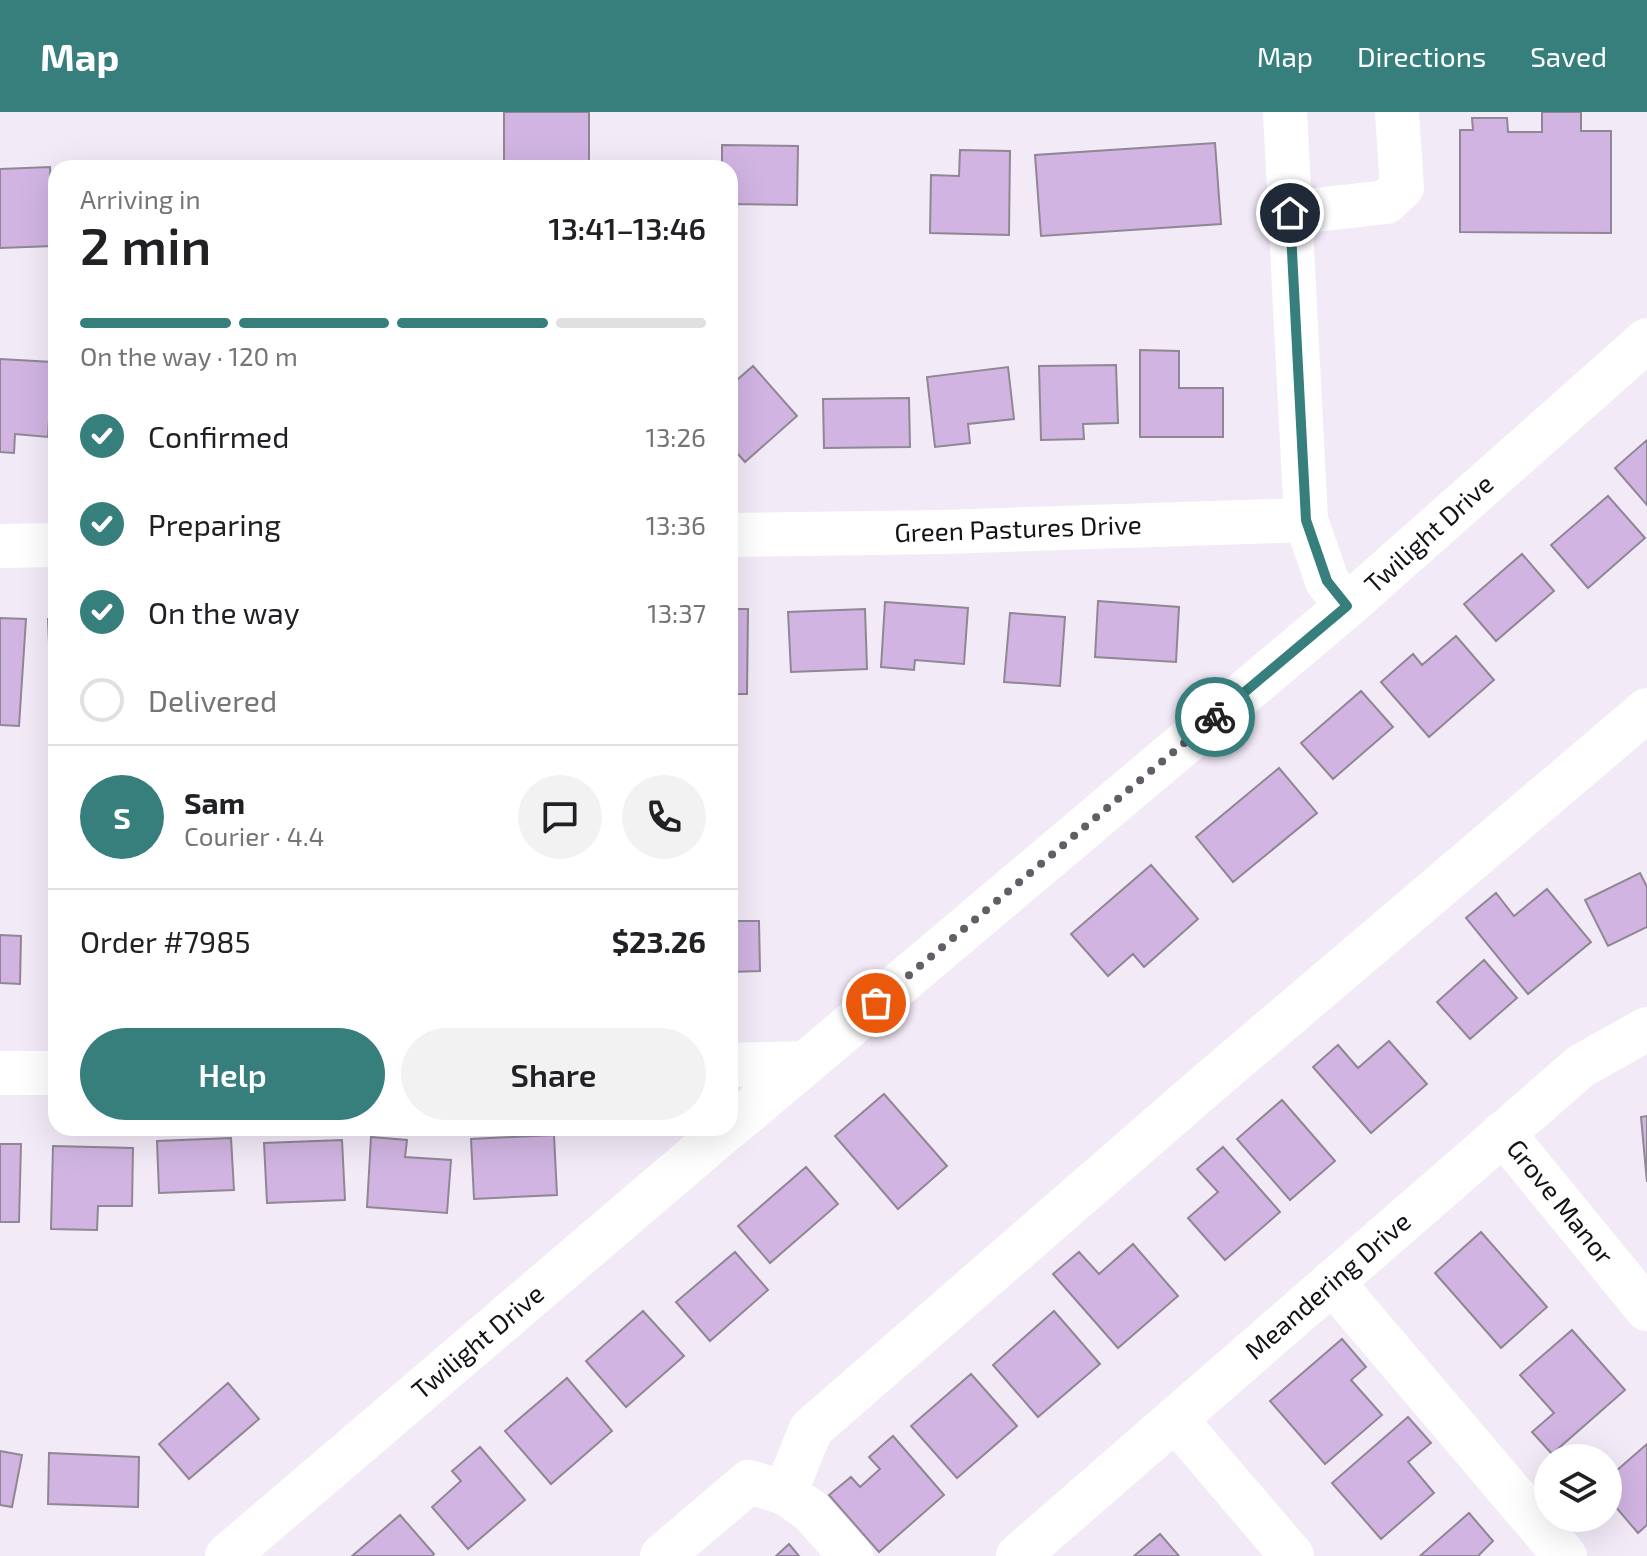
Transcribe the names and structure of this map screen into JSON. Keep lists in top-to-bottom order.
{
  "streets": {
    "street": [
      "Green Pastures Drive",
      "Twilight Drive",
      "Grove Manor",
      "Meandering Drive"
    ]
  },
  "crossings": [
    ["Grove Manor", "Meandering Drive"]
  ],
  "page": {
    "header": "Map",
    "nav": ["Map", "Directions", "Saved"],
    "heading": ["2 min", "Arriving in", "13:41–13:46"],
    "panel": [
      "Sam",
      "Courier · 4.4",
      "Order #7985",
      "$23.26"
    ],
    "bar": "On the way · 120 m",
    "list": [
      ["Confirmed", "13:26"],
      ["Preparing", "13:36"],
      ["On the way", "13:37"],
      "Delivered"
    ],
    "round": "S",
    "buttons": ["Help", "Share"]
  }
}
